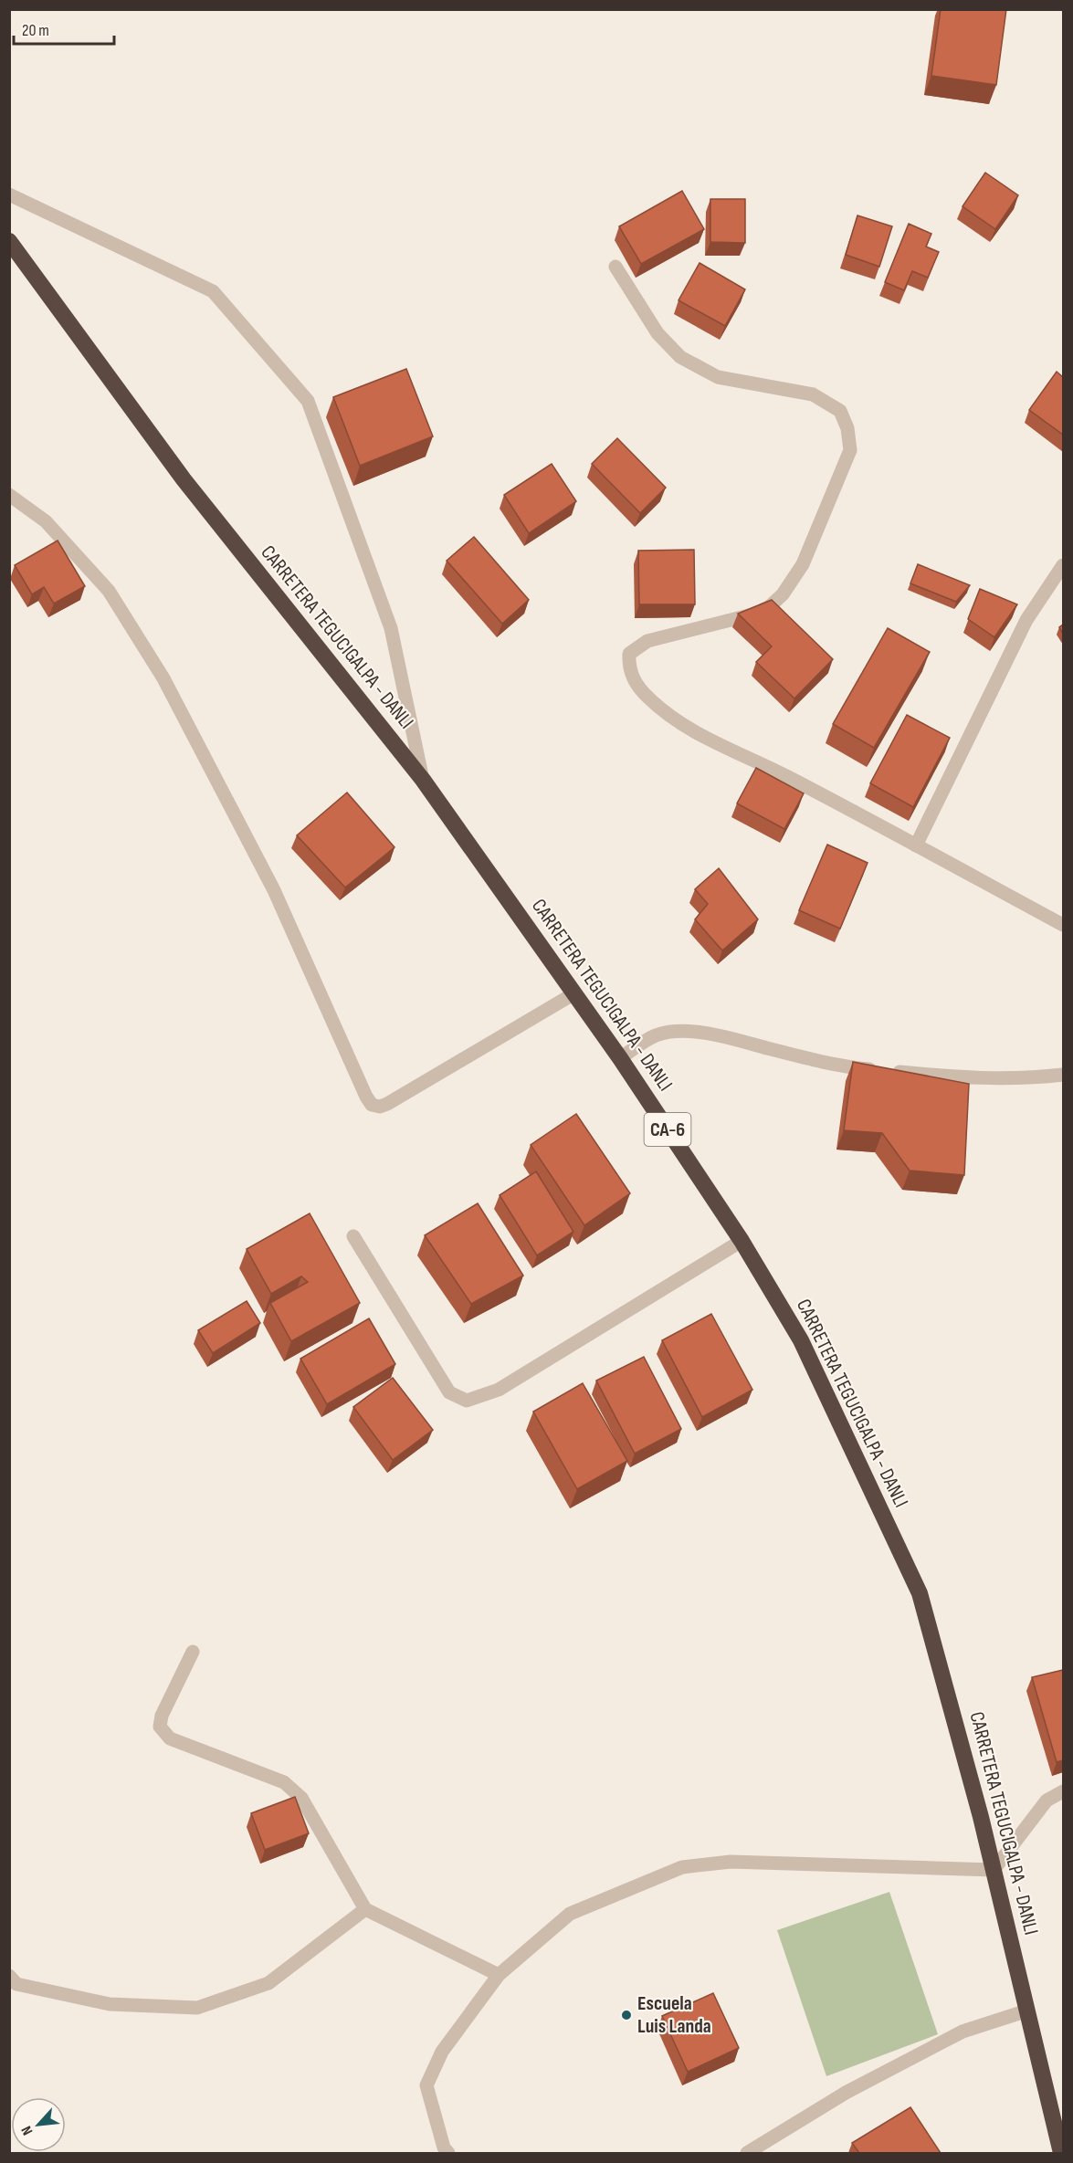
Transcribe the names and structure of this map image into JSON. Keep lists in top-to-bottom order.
{
  "streets": {
    "highway": ["CARRETERA TEGUCIGALPA - DANLI", "CA-6"]
  },
  "places": ["Escuela Luis Landa"],
  "scale_bar": "20 m",
  "north": "bottom left"
}
